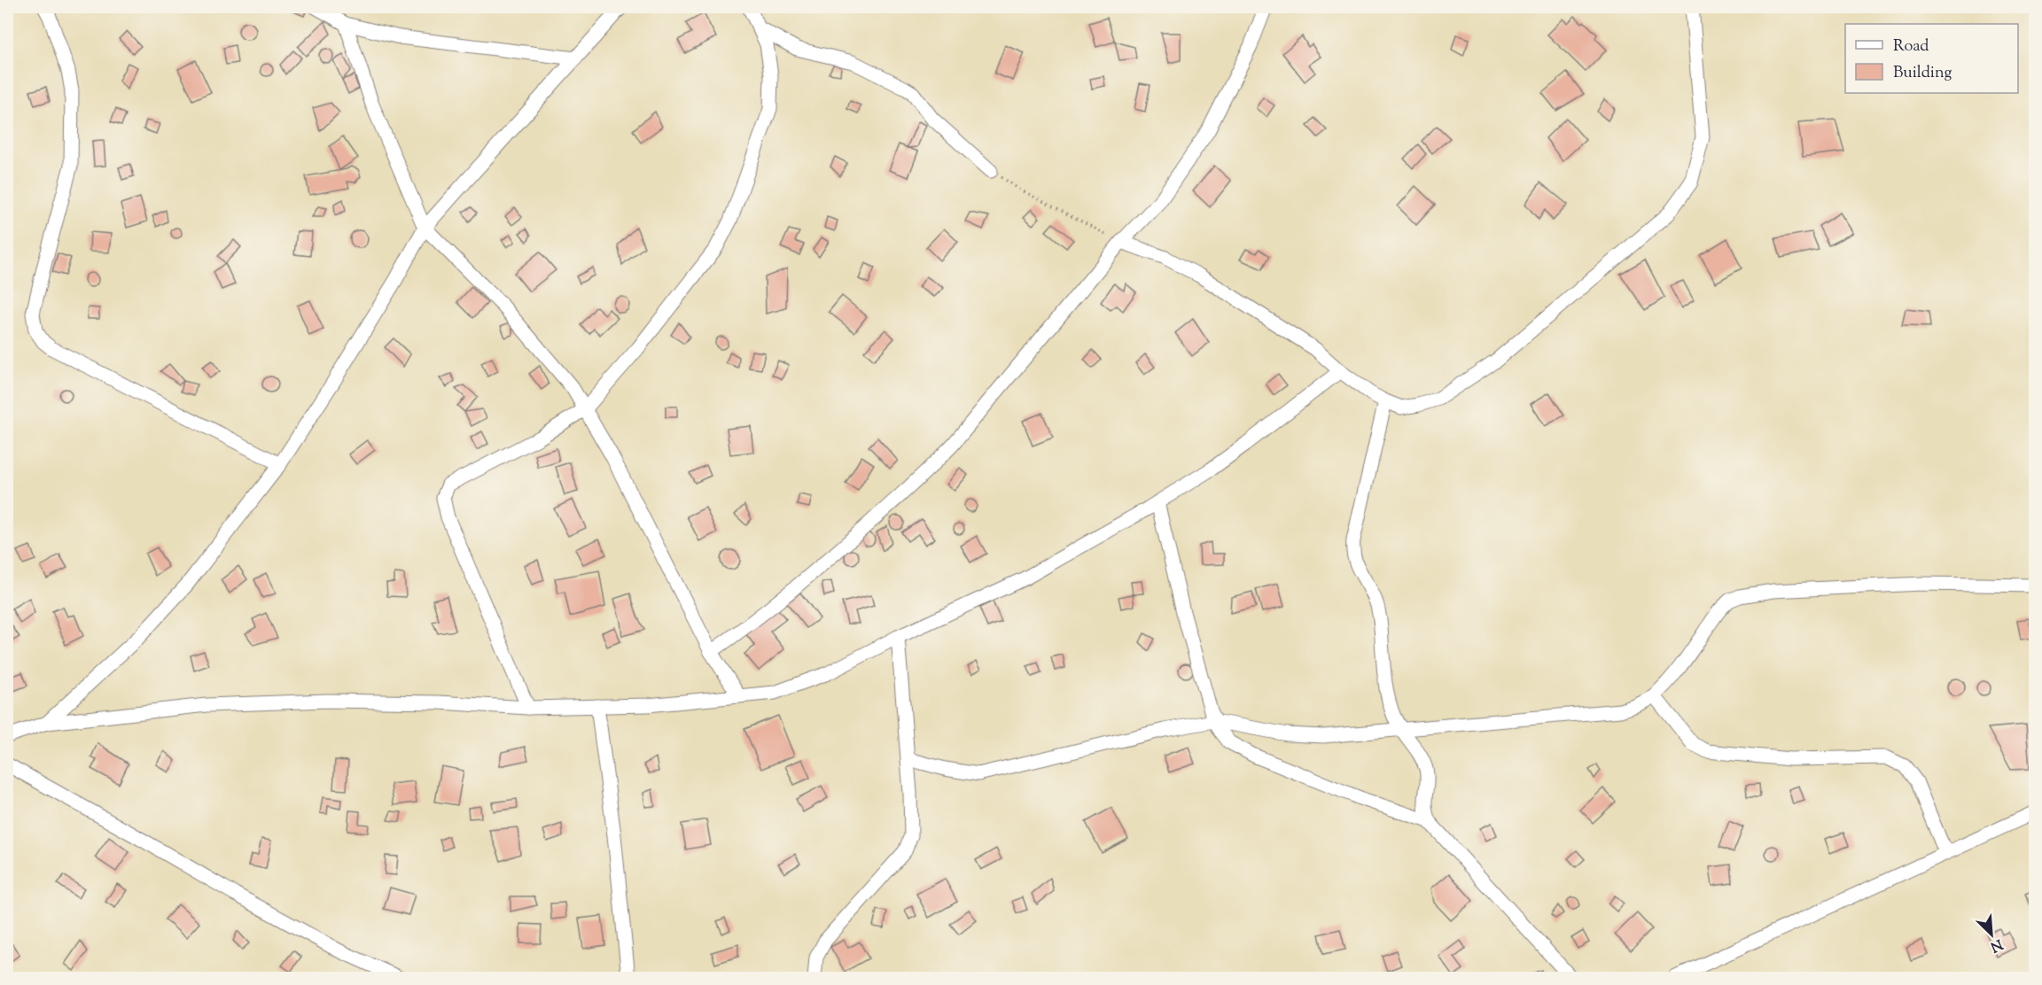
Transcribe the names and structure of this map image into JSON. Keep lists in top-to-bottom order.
{
  "legend": ["Road", "Building"],
  "north": "bottom right"
}
